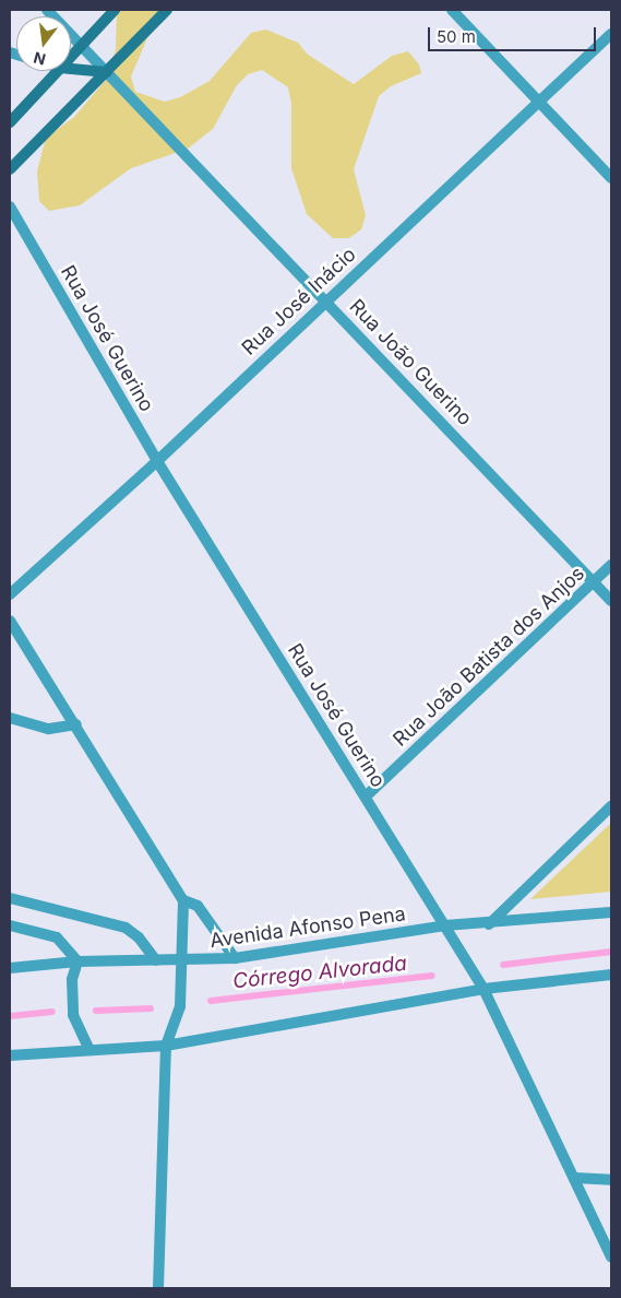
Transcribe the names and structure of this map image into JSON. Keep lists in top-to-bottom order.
{
  "streets": {
    "street": [
      "Rua José Inácio",
      "Rua José Guerino",
      "Rua João Guerino",
      "Rua João Batista dos Anjos",
      "Avenida Afonso Pena"
    ]
  },
  "crossings": [
    ["Rua José Inácio", "Rua José Guerino"],
    ["Rua José Inácio", "Rua João Guerino"],
    ["Rua José Guerino", "Rua João Batista dos Anjos"],
    ["Rua José Guerino", "Avenida Afonso Pena"],
    ["Rua João Guerino", "Rua João Batista dos Anjos"]
  ],
  "water": ["Córrego Alvorada"],
  "scale_bar": "50 m",
  "north": "bottom"
}
